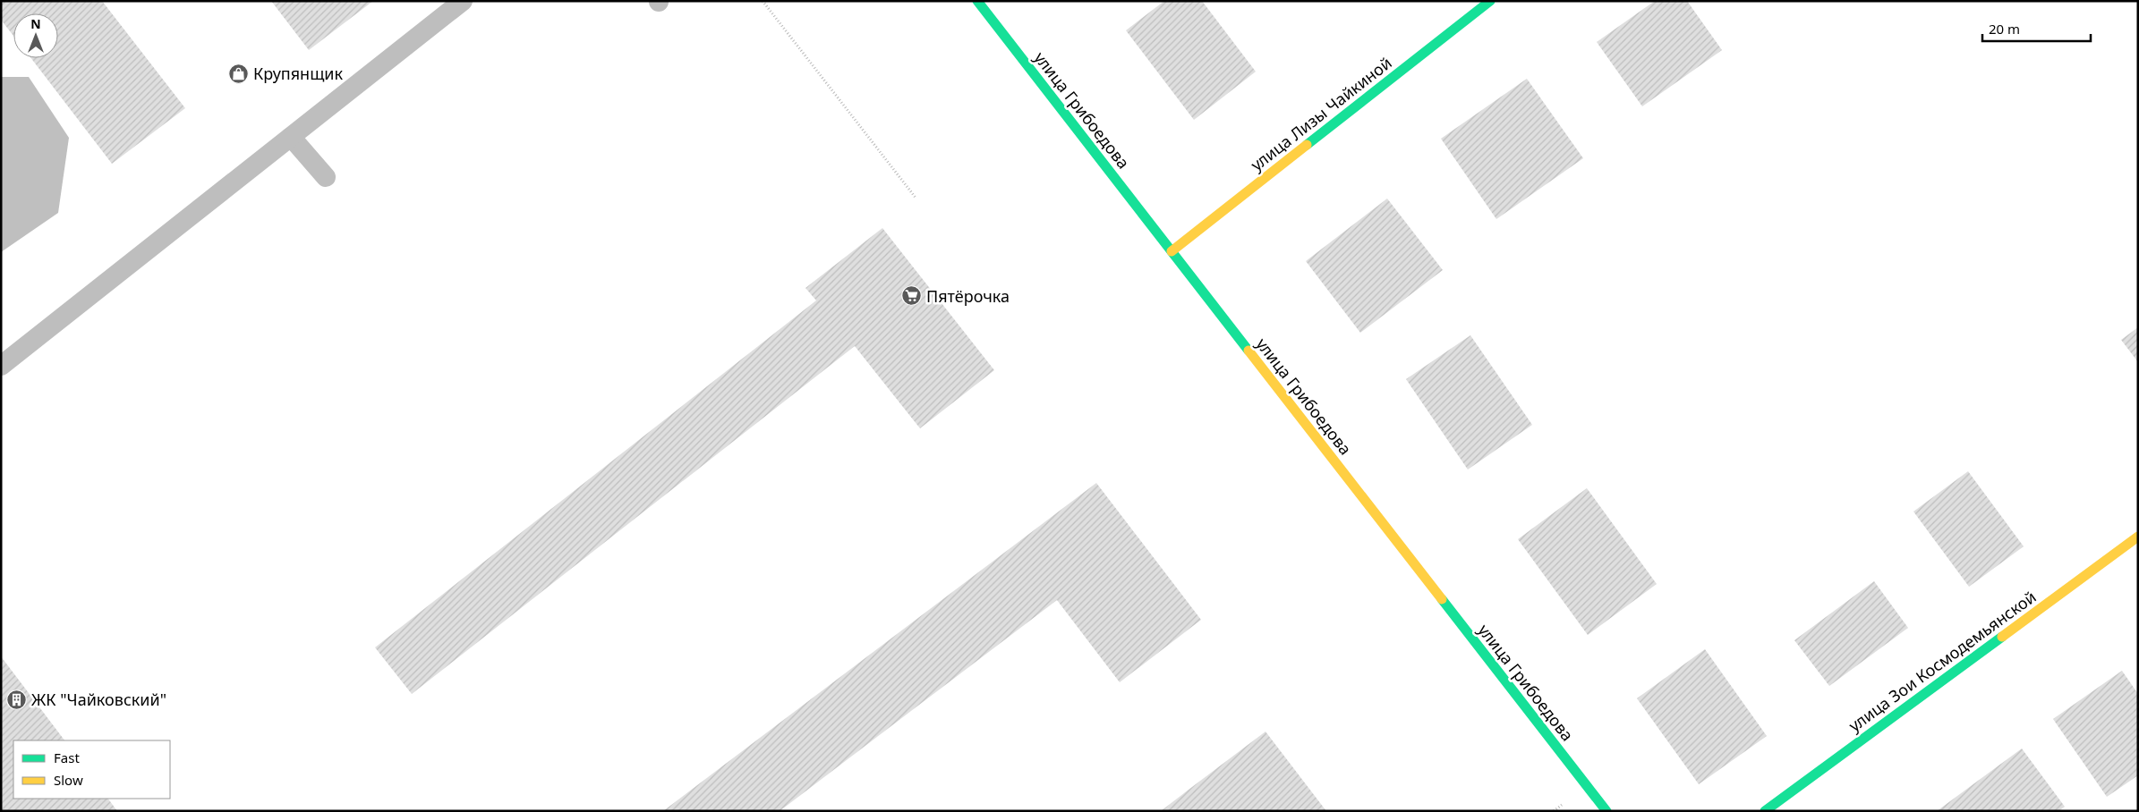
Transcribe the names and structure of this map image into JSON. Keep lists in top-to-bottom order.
{
  "streets": {
    "street": ["улица Грибоедова", "улица Лизы Чайкиной", "улица Зои Космодемьянской"]
  },
  "crossings": [
    ["улица Грибоедова", "улица Лизы Чайкиной"]
  ],
  "places": {
    "shop": ["Крупянщик"],
    "supermarket": ["Пятёрочка"],
    "building": ["ЖК \"Чайковский\""]
  },
  "legend": ["Fast", "Slow"],
  "scale_bar": "20 m",
  "north": "top"
}
